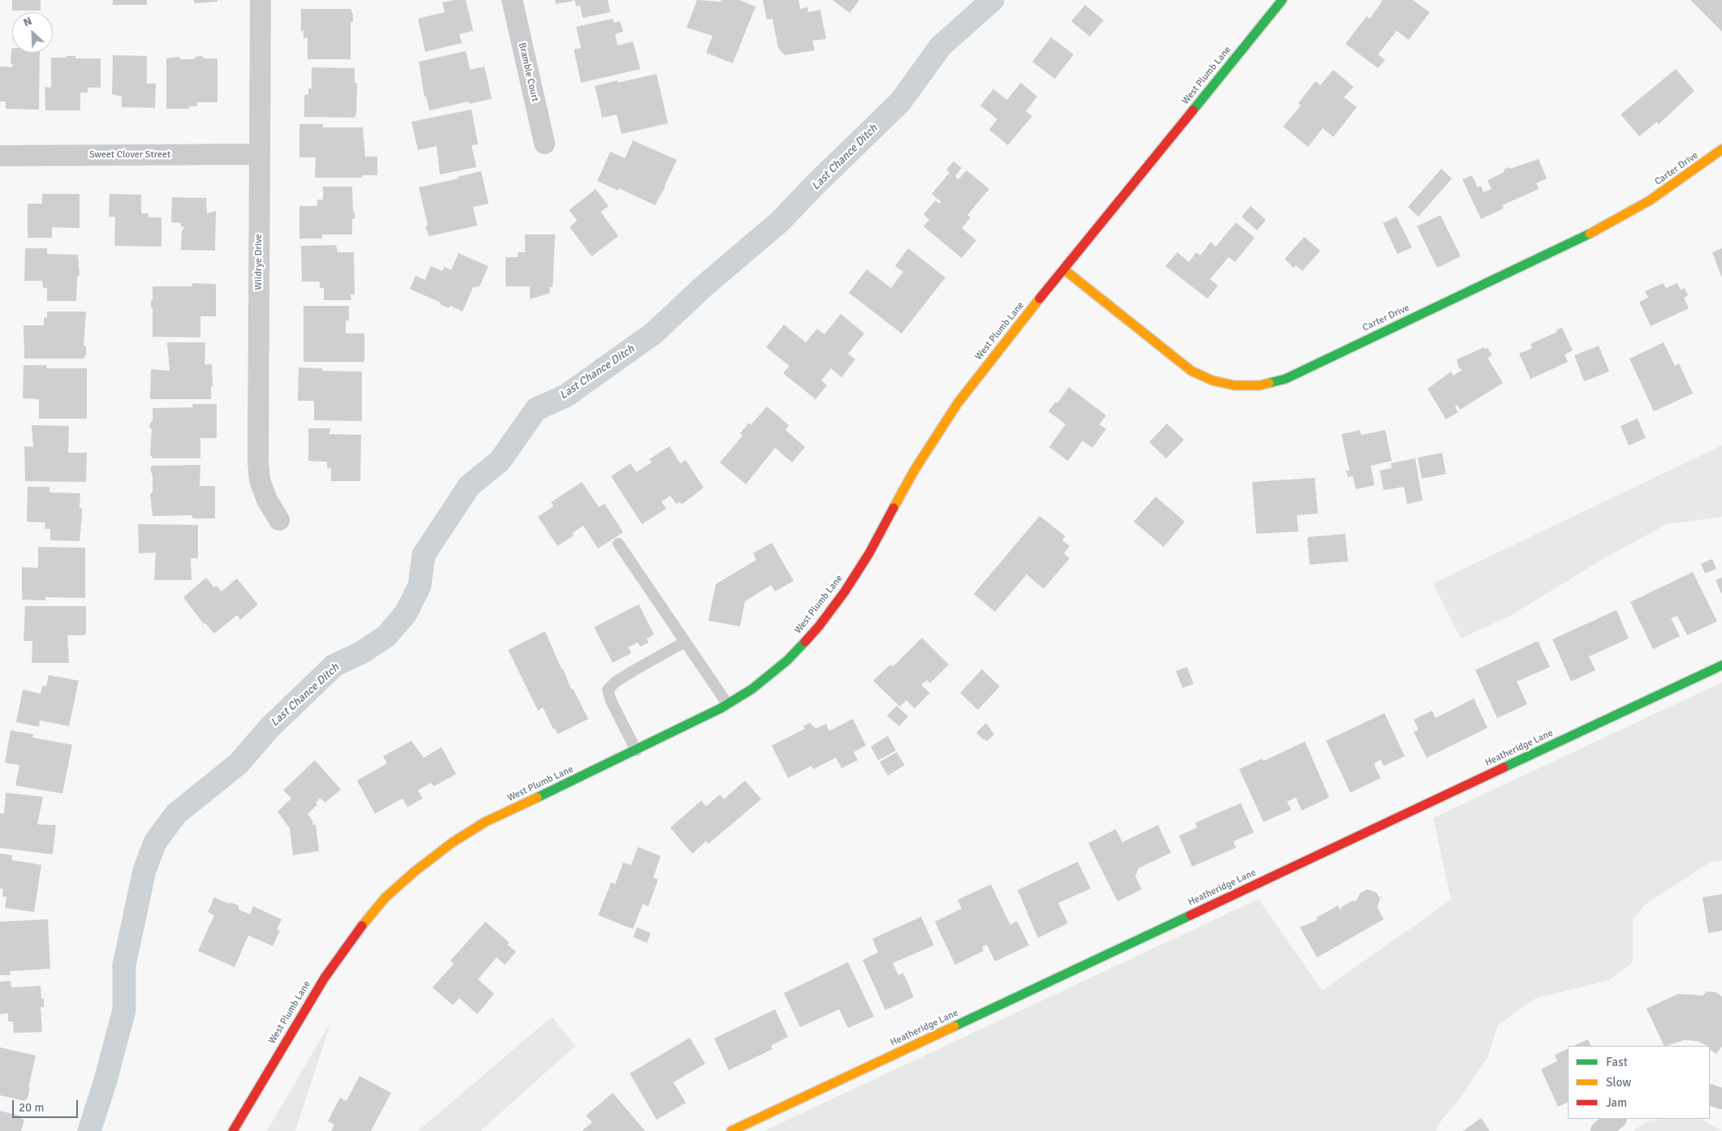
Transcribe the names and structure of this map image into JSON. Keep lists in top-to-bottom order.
{
  "streets": {
    "street": [
      "Bramble Court",
      "West Plumb Lane",
      "Sweet Clover Street",
      "Carter Drive",
      "Wildrye Drive",
      "Heatheridge Lane"
    ]
  },
  "crossings": [
    ["West Plumb Lane", "Carter Drive"],
    ["Sweet Clover Street", "Wildrye Drive"]
  ],
  "water": ["Last Chance Ditch"],
  "legend": ["Fast", "Slow", "Jam"],
  "scale_bar": "20 m",
  "north": "top left"
}
